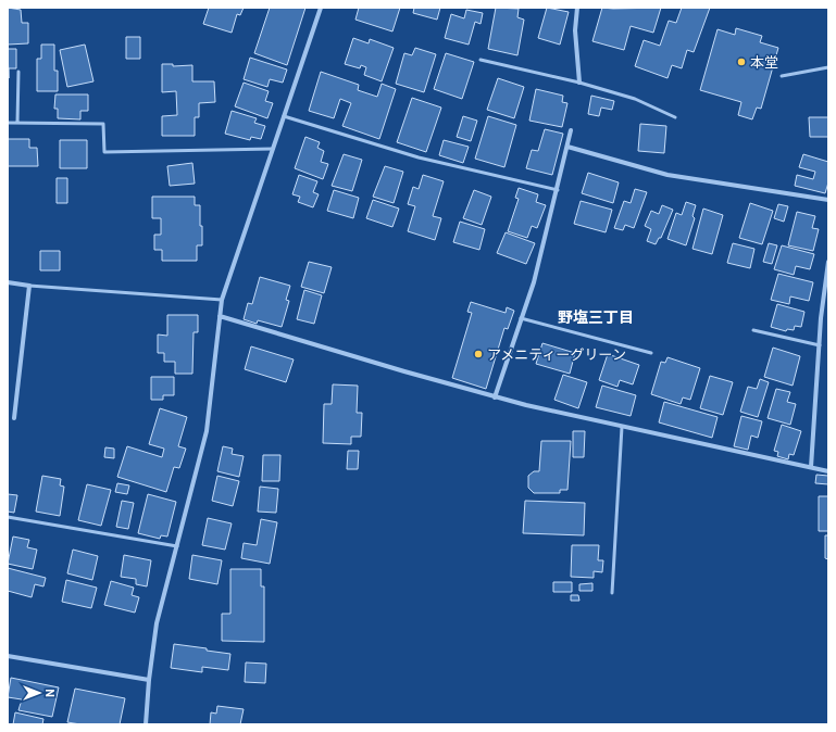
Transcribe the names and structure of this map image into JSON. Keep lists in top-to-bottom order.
{
  "districts": ["野塩三丁目"],
  "places": ["本堂", "アメニティーグリーン"],
  "north": "right"
}
